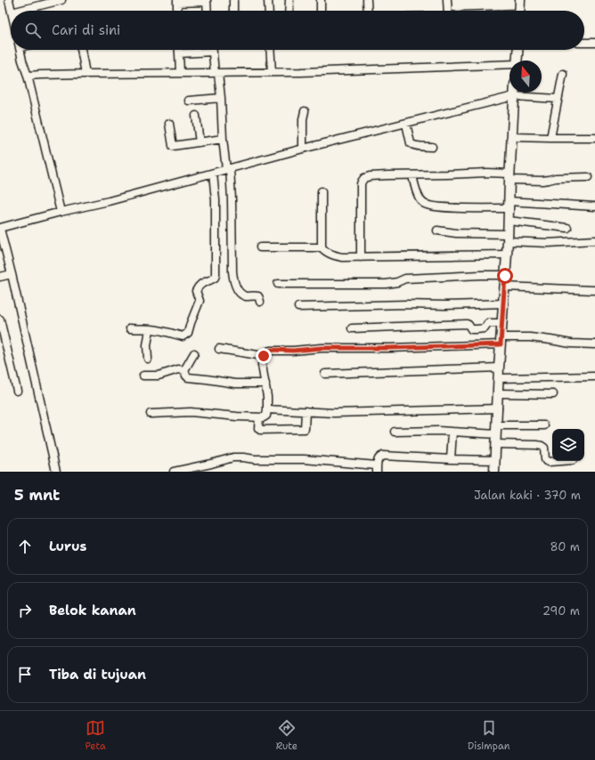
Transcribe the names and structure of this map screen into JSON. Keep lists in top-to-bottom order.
{
  "north": "top",
  "page": {
    "search": "Cari di sini",
    "heading": ["5 mnt", "Jalan kaki · 370 m"],
    "list": [
      ["Lurus", "80 m"],
      ["Belok kanan", "290 m"],
      "Tiba di tujuan"
    ],
    "nav": ["Peta", "Rute", "Disimpan"]
  }
}
